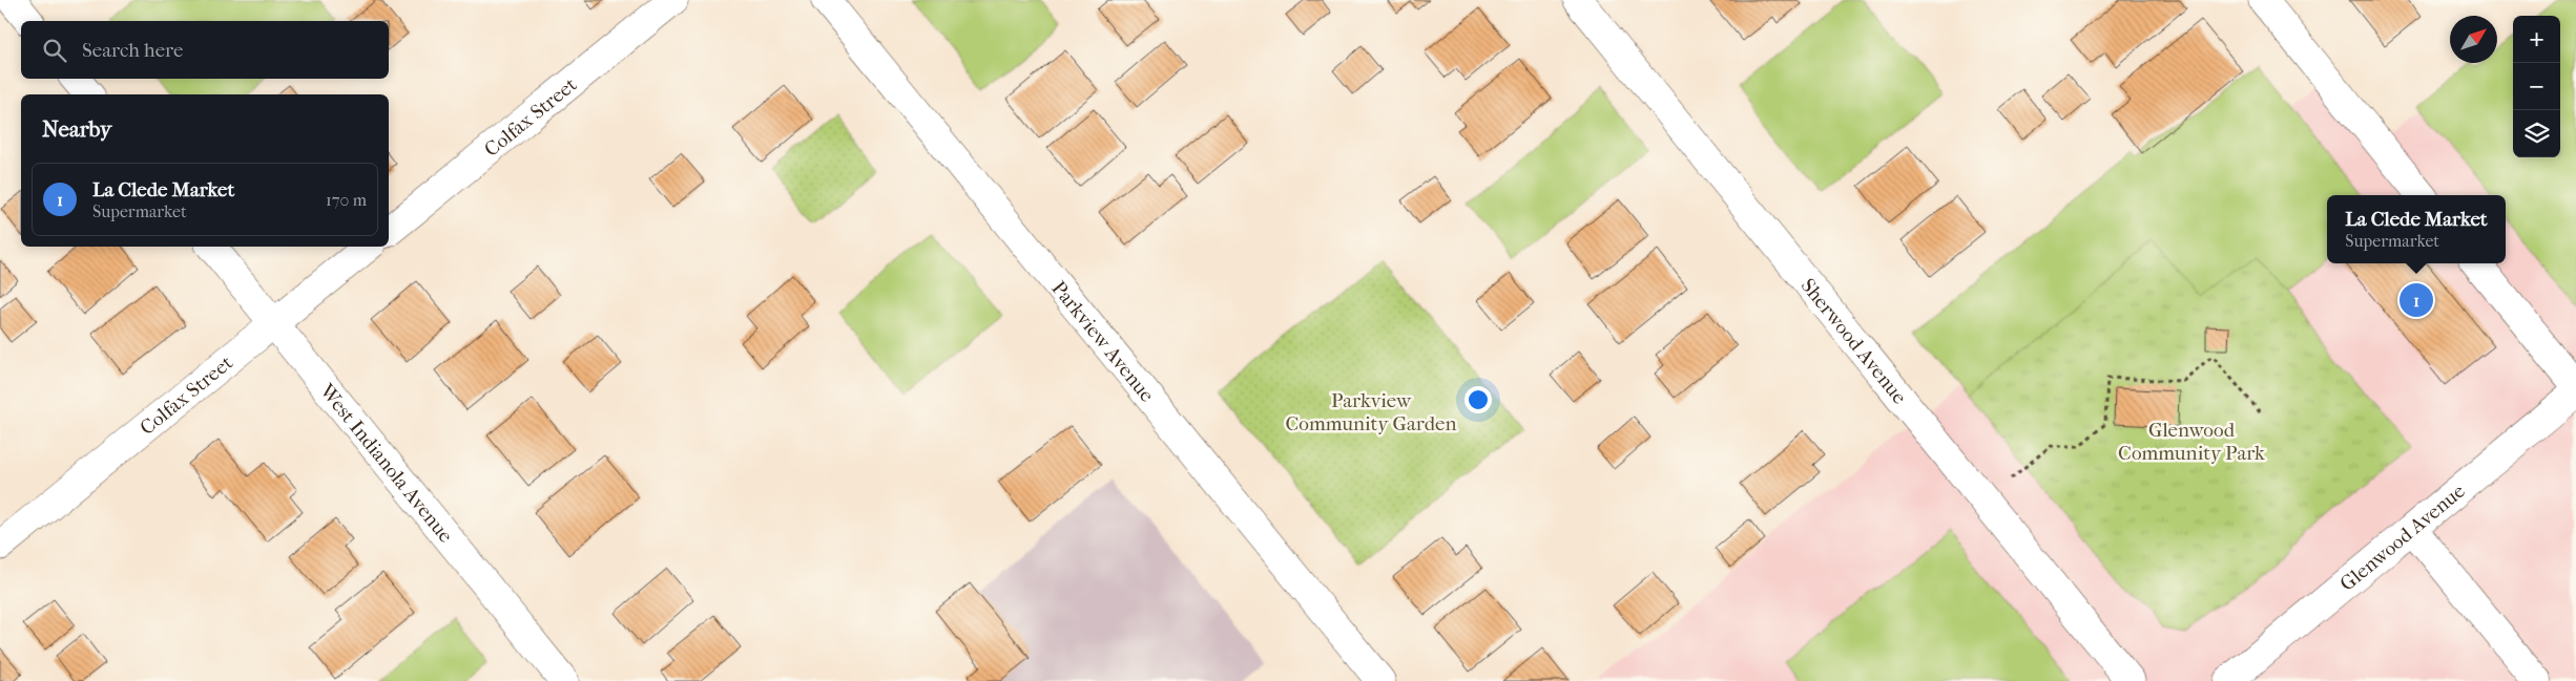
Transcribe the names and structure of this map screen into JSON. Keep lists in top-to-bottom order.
{
  "streets": {
    "street": [
      "Colfax Street",
      "Sherwood Avenue",
      "Parkview Avenue",
      "West Indianola Avenue",
      "Glenwood Avenue"
    ]
  },
  "crossings": [
    ["Colfax Street", "West Indianola Avenue"]
  ],
  "parks": ["Parkview Community Garden", "Glenwood Community Park"],
  "north": "top right",
  "page": {
    "map_buttons": ["+", "−"],
    "search": "Search here",
    "heading": "Nearby",
    "list": [
      {
        "mark": "1",
        "name": "La Clede Market",
        "note": "Supermarket",
        "value": "170 m"
      }
    ],
    "popup": ["La Clede Market", "Supermarket"],
    "pins": "1"
  }
}
